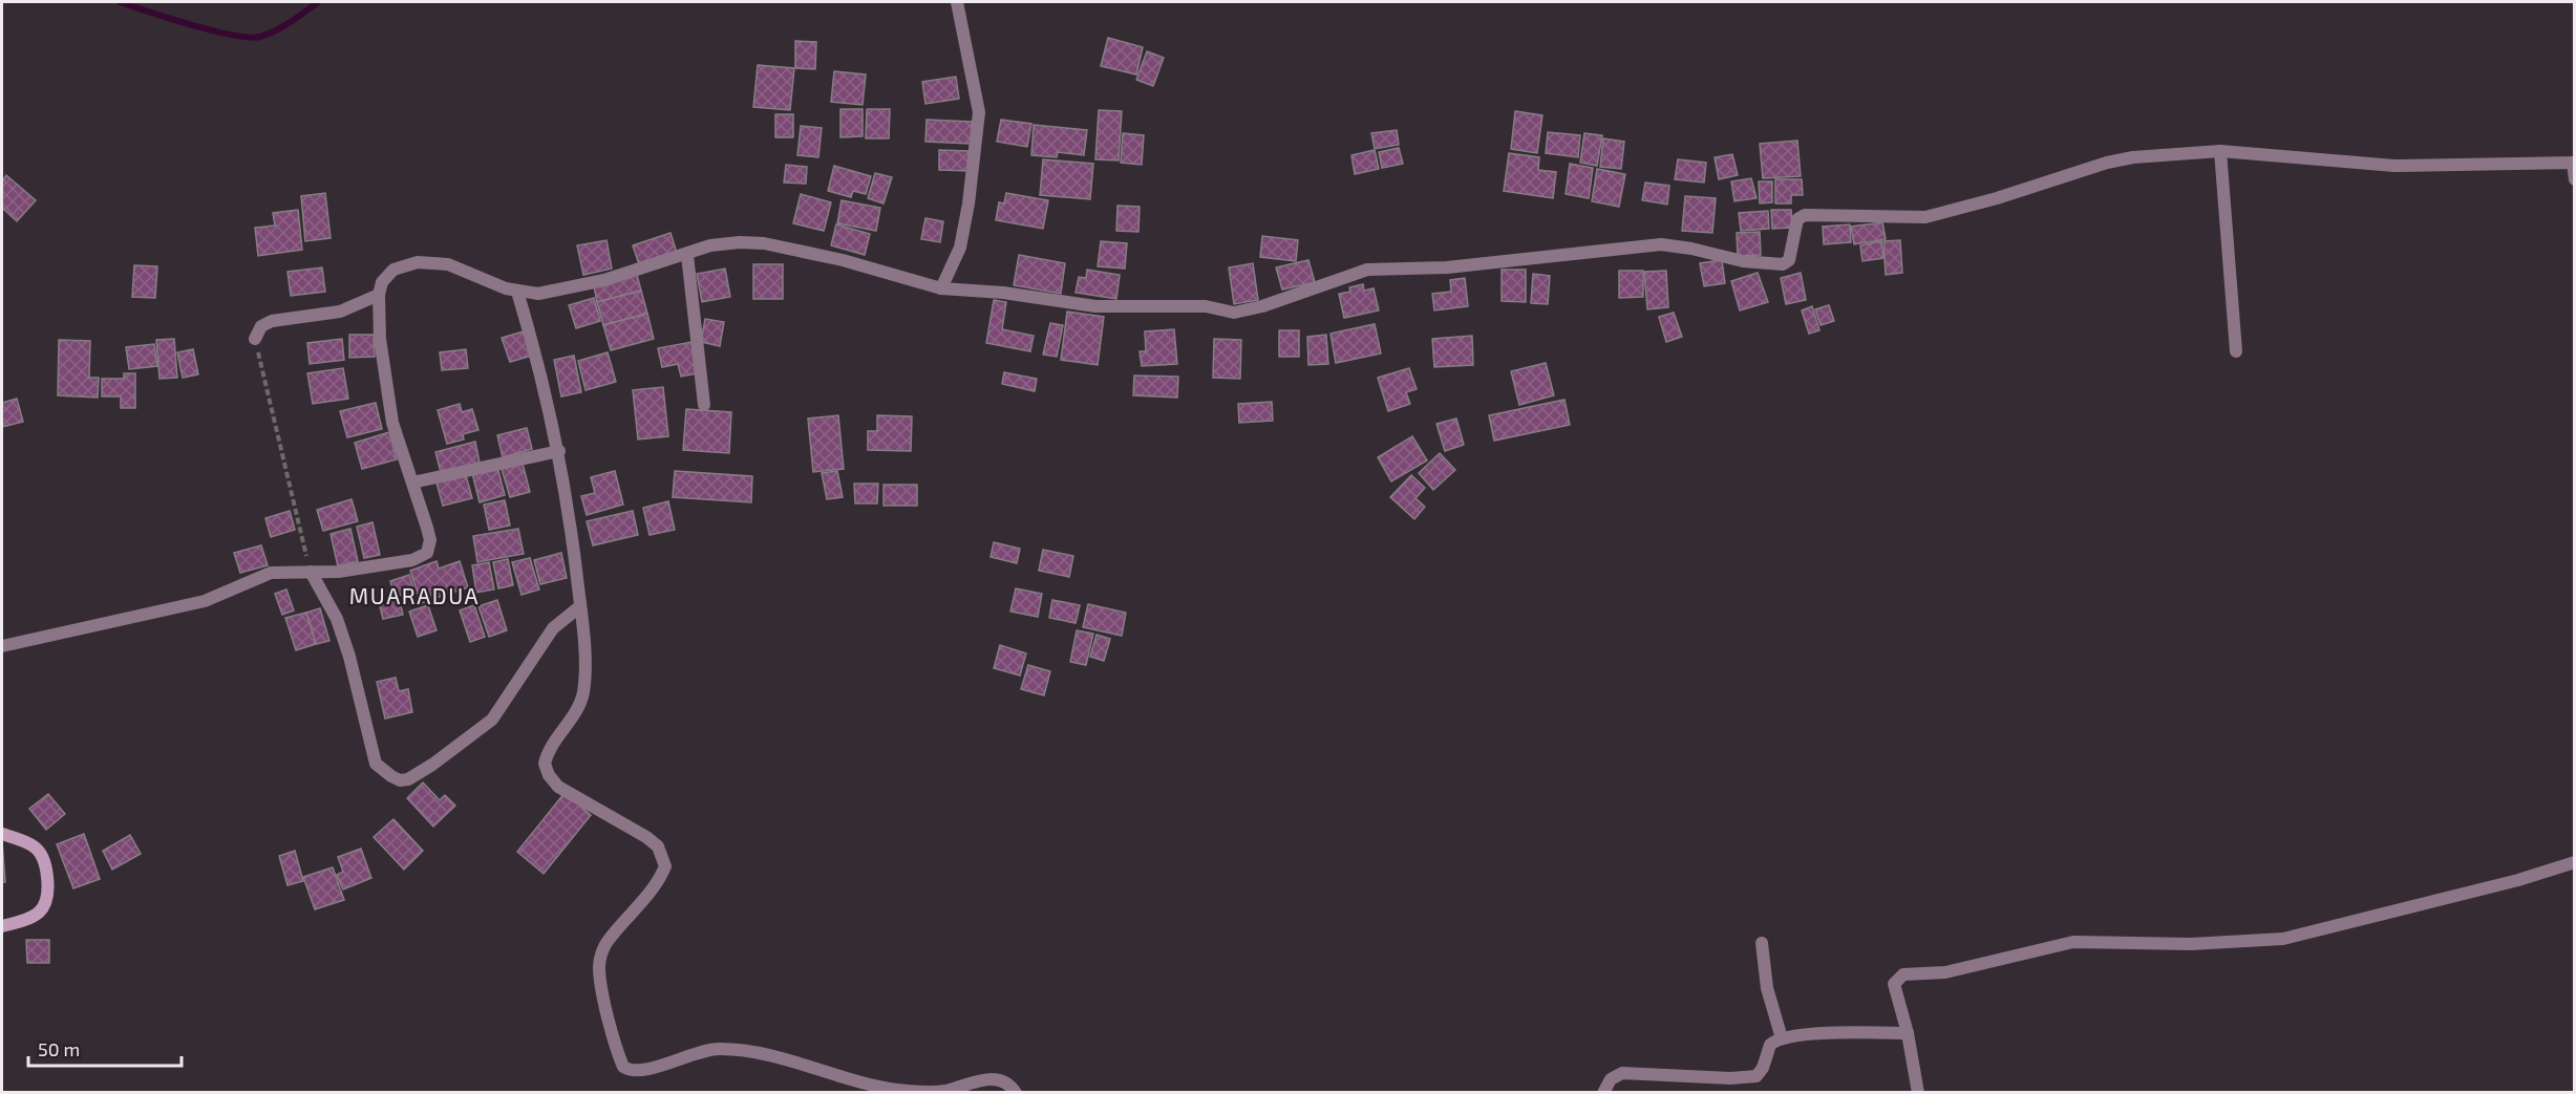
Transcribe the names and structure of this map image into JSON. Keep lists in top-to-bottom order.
{
  "districts": ["MUARADUA"],
  "scale_bar": "50 m"
}
